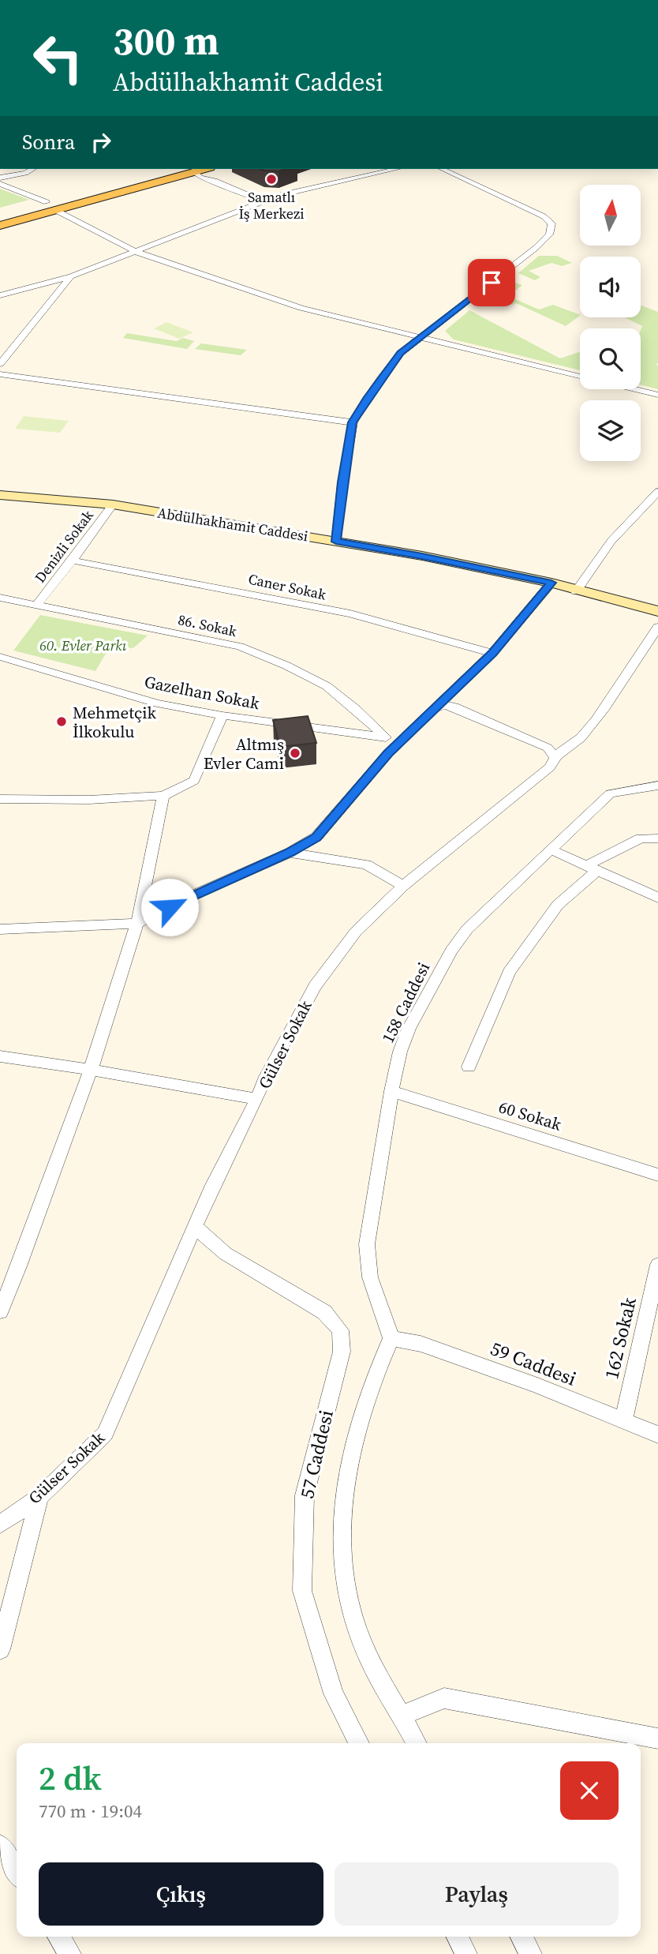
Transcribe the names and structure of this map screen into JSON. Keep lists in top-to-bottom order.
{
  "streets": {
    "main road": ["Abdülhakhamit Caddesi"],
    "street": [
      "Denizli Sokak",
      "Caner Sokak",
      "86. Sokak",
      "Gazelhan Sokak",
      "158 Caddesi",
      "Gülser Sokak",
      "60 Sokak",
      "162 Sokak",
      "59 Caddesi",
      "57 Caddesi"
    ]
  },
  "crossings": [
    ["Abdülhakhamit Caddesi", "Denizli Sokak"],
    ["Denizli Sokak", "Caner Sokak"],
    ["Denizli Sokak", "86. Sokak"],
    ["86. Sokak", "Gazelhan Sokak"],
    ["158 Caddesi", "60 Sokak"],
    ["158 Caddesi", "59 Caddesi"],
    ["158 Caddesi", "57 Caddesi"],
    ["Gülser Sokak", "57 Caddesi"],
    ["162 Sokak", "59 Caddesi"],
    ["59 Caddesi", "57 Caddesi"]
  ],
  "parks": ["60. Evler Parkı"],
  "places": ["Samatlı İş Merkezi", "Mehmetçik İlkokulu", "Altmış Evler Cami"],
  "north": "top",
  "page": {
    "turn": ["300 m", "Abdülhakhamit Caddesi"],
    "then": "Sonra",
    "heading": ["2 dk", "770 m · 19:04"],
    "buttons": ["Çıkış", "Paylaş"]
  }
}
